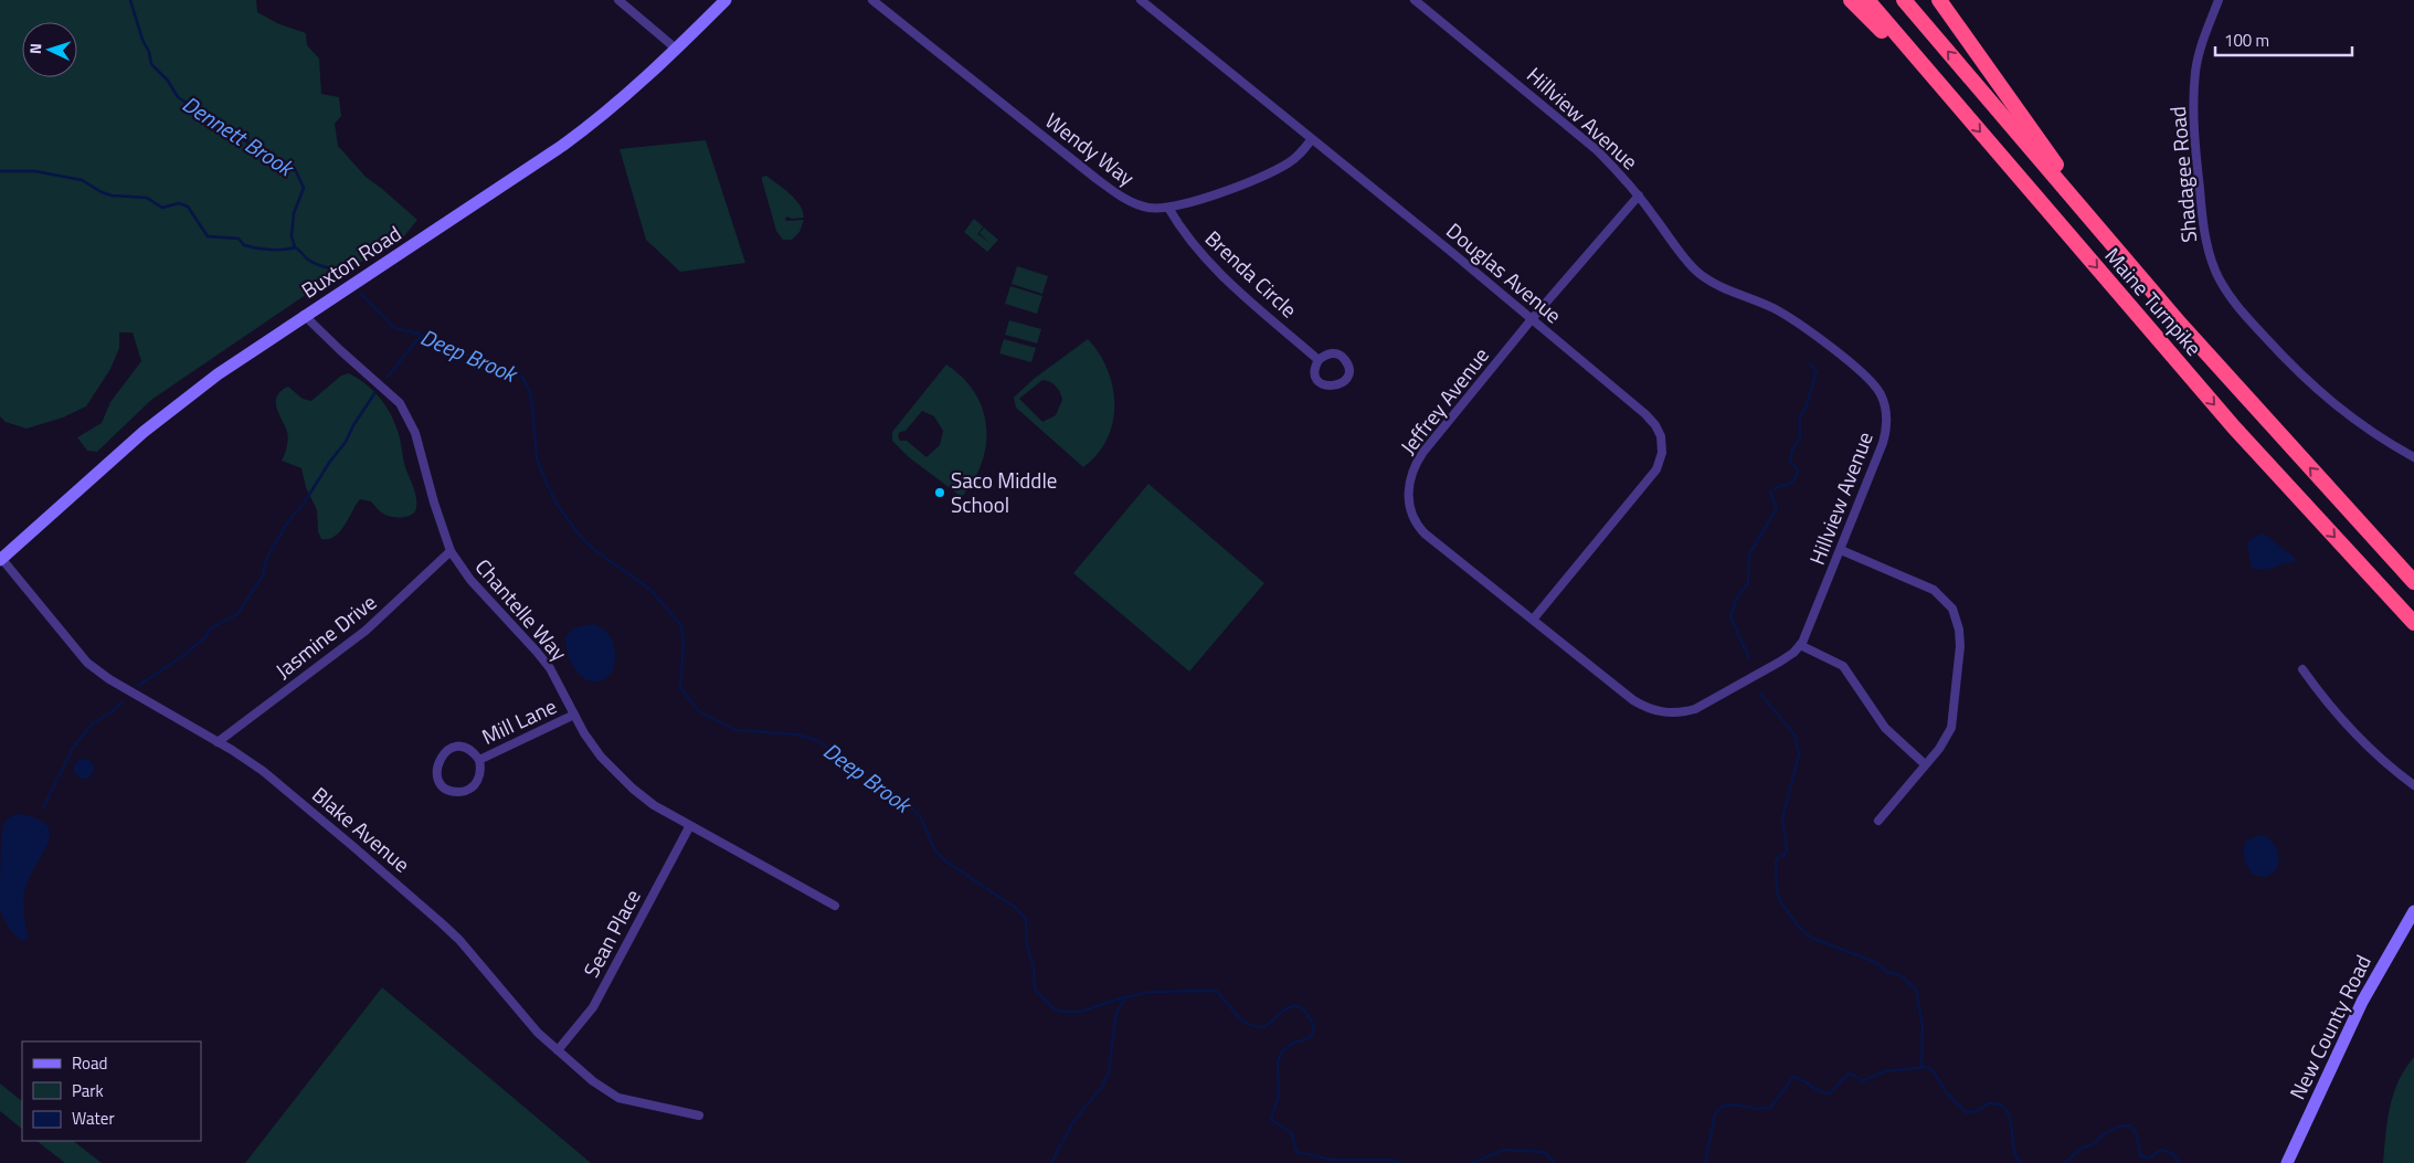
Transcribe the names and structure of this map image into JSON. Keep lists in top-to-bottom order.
{
  "streets": {
    "highway": ["Maine Turnpike"],
    "main road": ["Buxton Road", "New County Road"],
    "street": [
      "Hillview Avenue",
      "Wendy Way",
      "Shadagee Road",
      "Douglas Avenue",
      "Brenda Circle",
      "Jeffrey Avenue",
      "Chantelle Way",
      "Jasmine Drive",
      "Mill Lane",
      "Blake Avenue",
      "Sean Place"
    ]
  },
  "crossings": [
    ["Hillview Avenue", "Douglas Avenue"],
    ["Hillview Avenue", "Jeffrey Avenue"],
    ["Wendy Way", "Douglas Avenue"],
    ["Wendy Way", "Brenda Circle"],
    ["Buxton Road", "Chantelle Way"],
    ["Buxton Road", "Blake Avenue"],
    ["Douglas Avenue", "Jeffrey Avenue"],
    ["Chantelle Way", "Jasmine Drive"],
    ["Chantelle Way", "Mill Lane"],
    ["Chantelle Way", "Sean Place"],
    ["Jasmine Drive", "Blake Avenue"],
    ["Blake Avenue", "Sean Place"]
  ],
  "water": ["Dennett Brook", "Deep Brook"],
  "places": ["Saco Middle School"],
  "legend": ["Road", "Park", "Water"],
  "scale_bar": "100 m",
  "north": "left"
}
